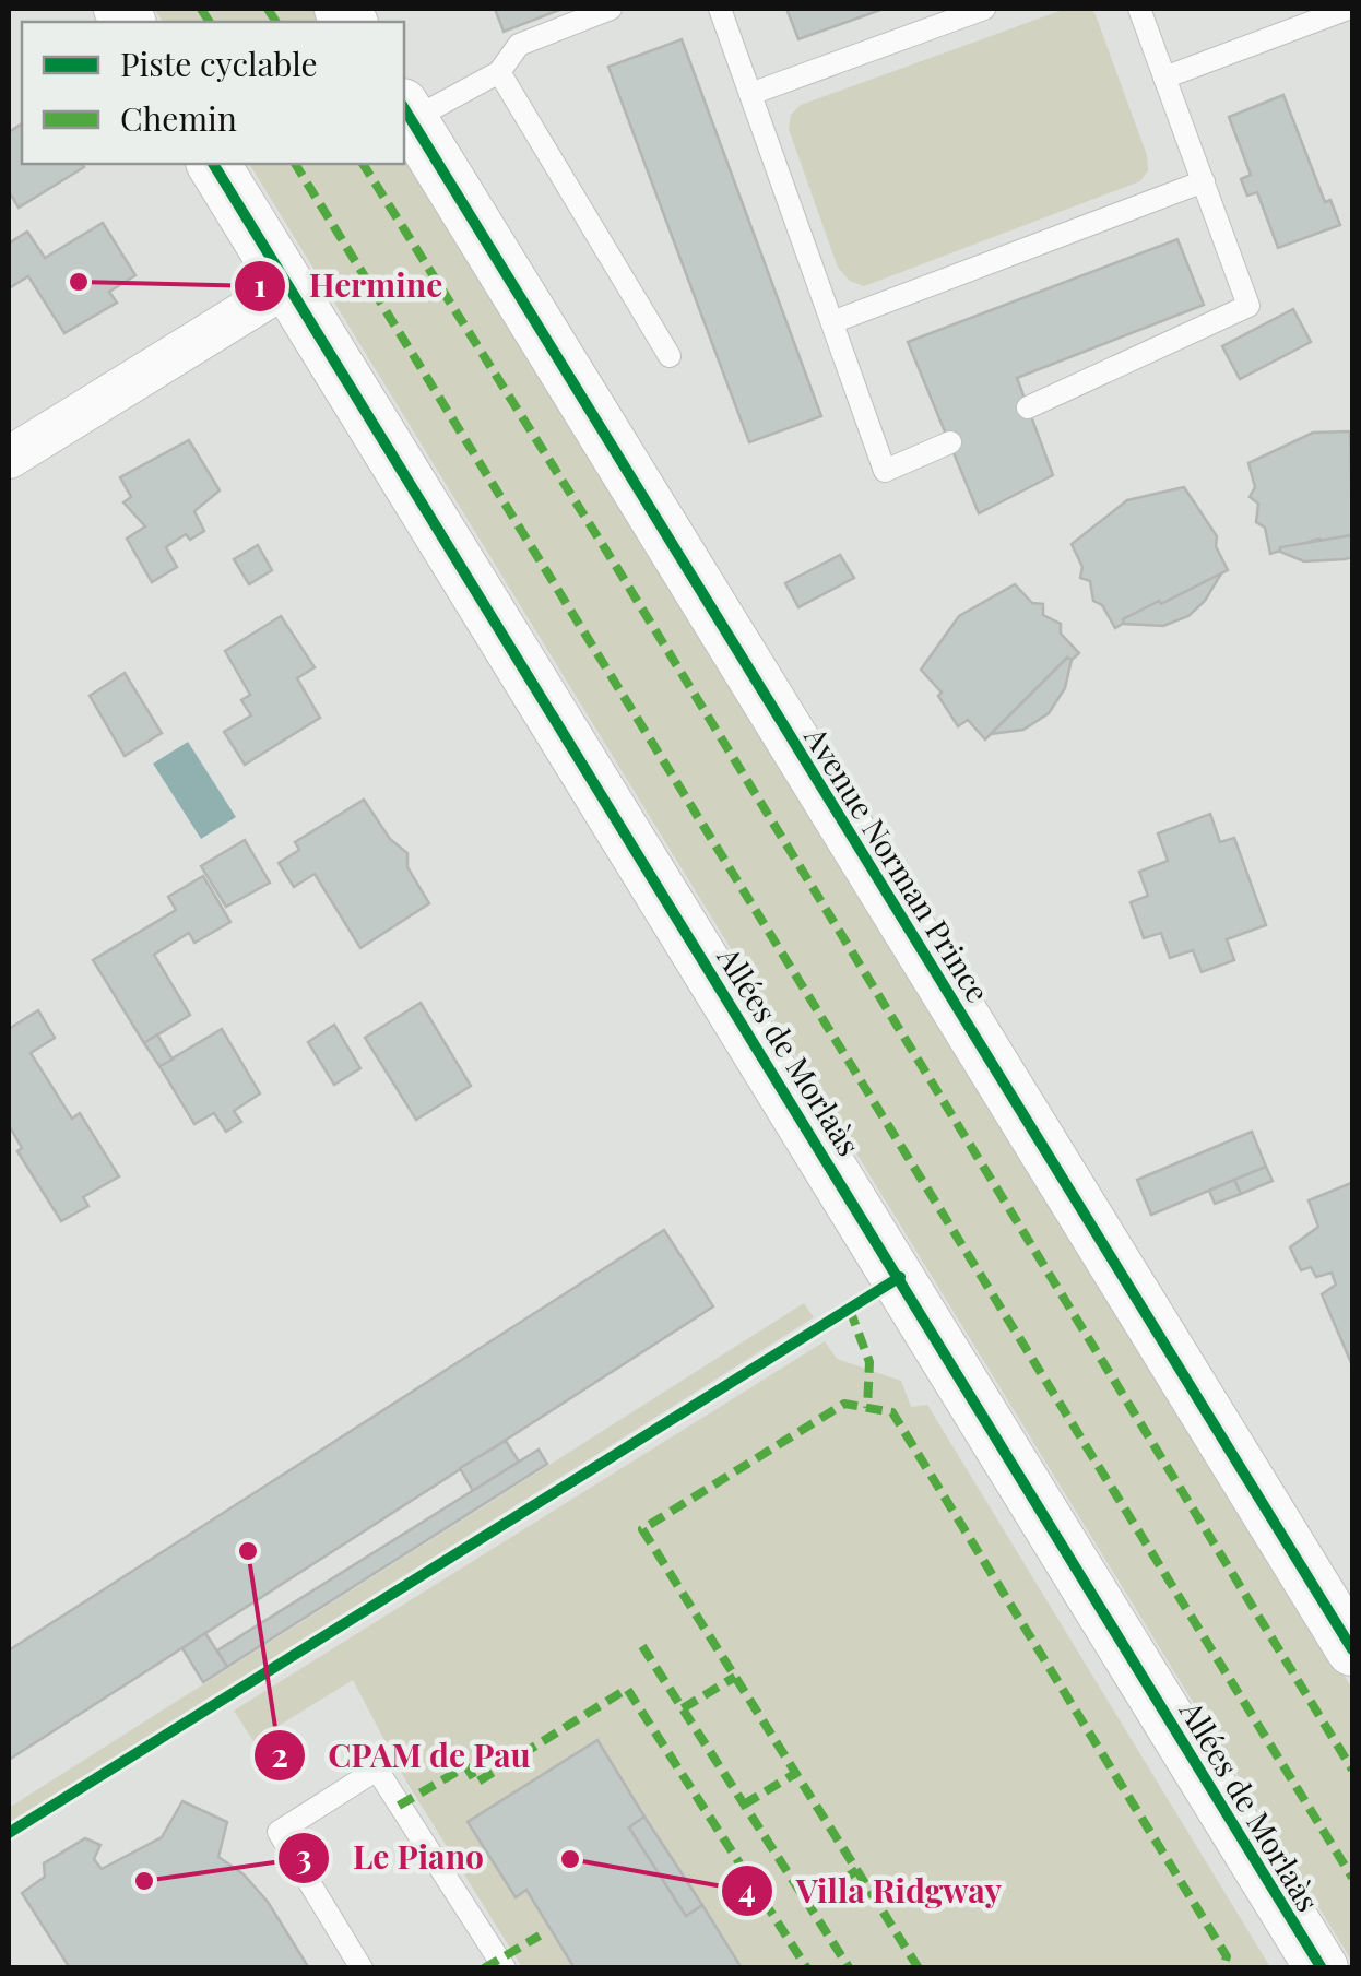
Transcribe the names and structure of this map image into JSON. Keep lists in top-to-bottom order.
{
  "streets": {
    "street": ["Avenue Norman Prince", "Allées de Morlaàs"]
  },
  "places": [
    "Hermine",
    "CPAM de Pau",
    "Villa Ridgway",
    "Le Piano"
  ],
  "legend": ["Piste cyclable", "Chemin"]
}
